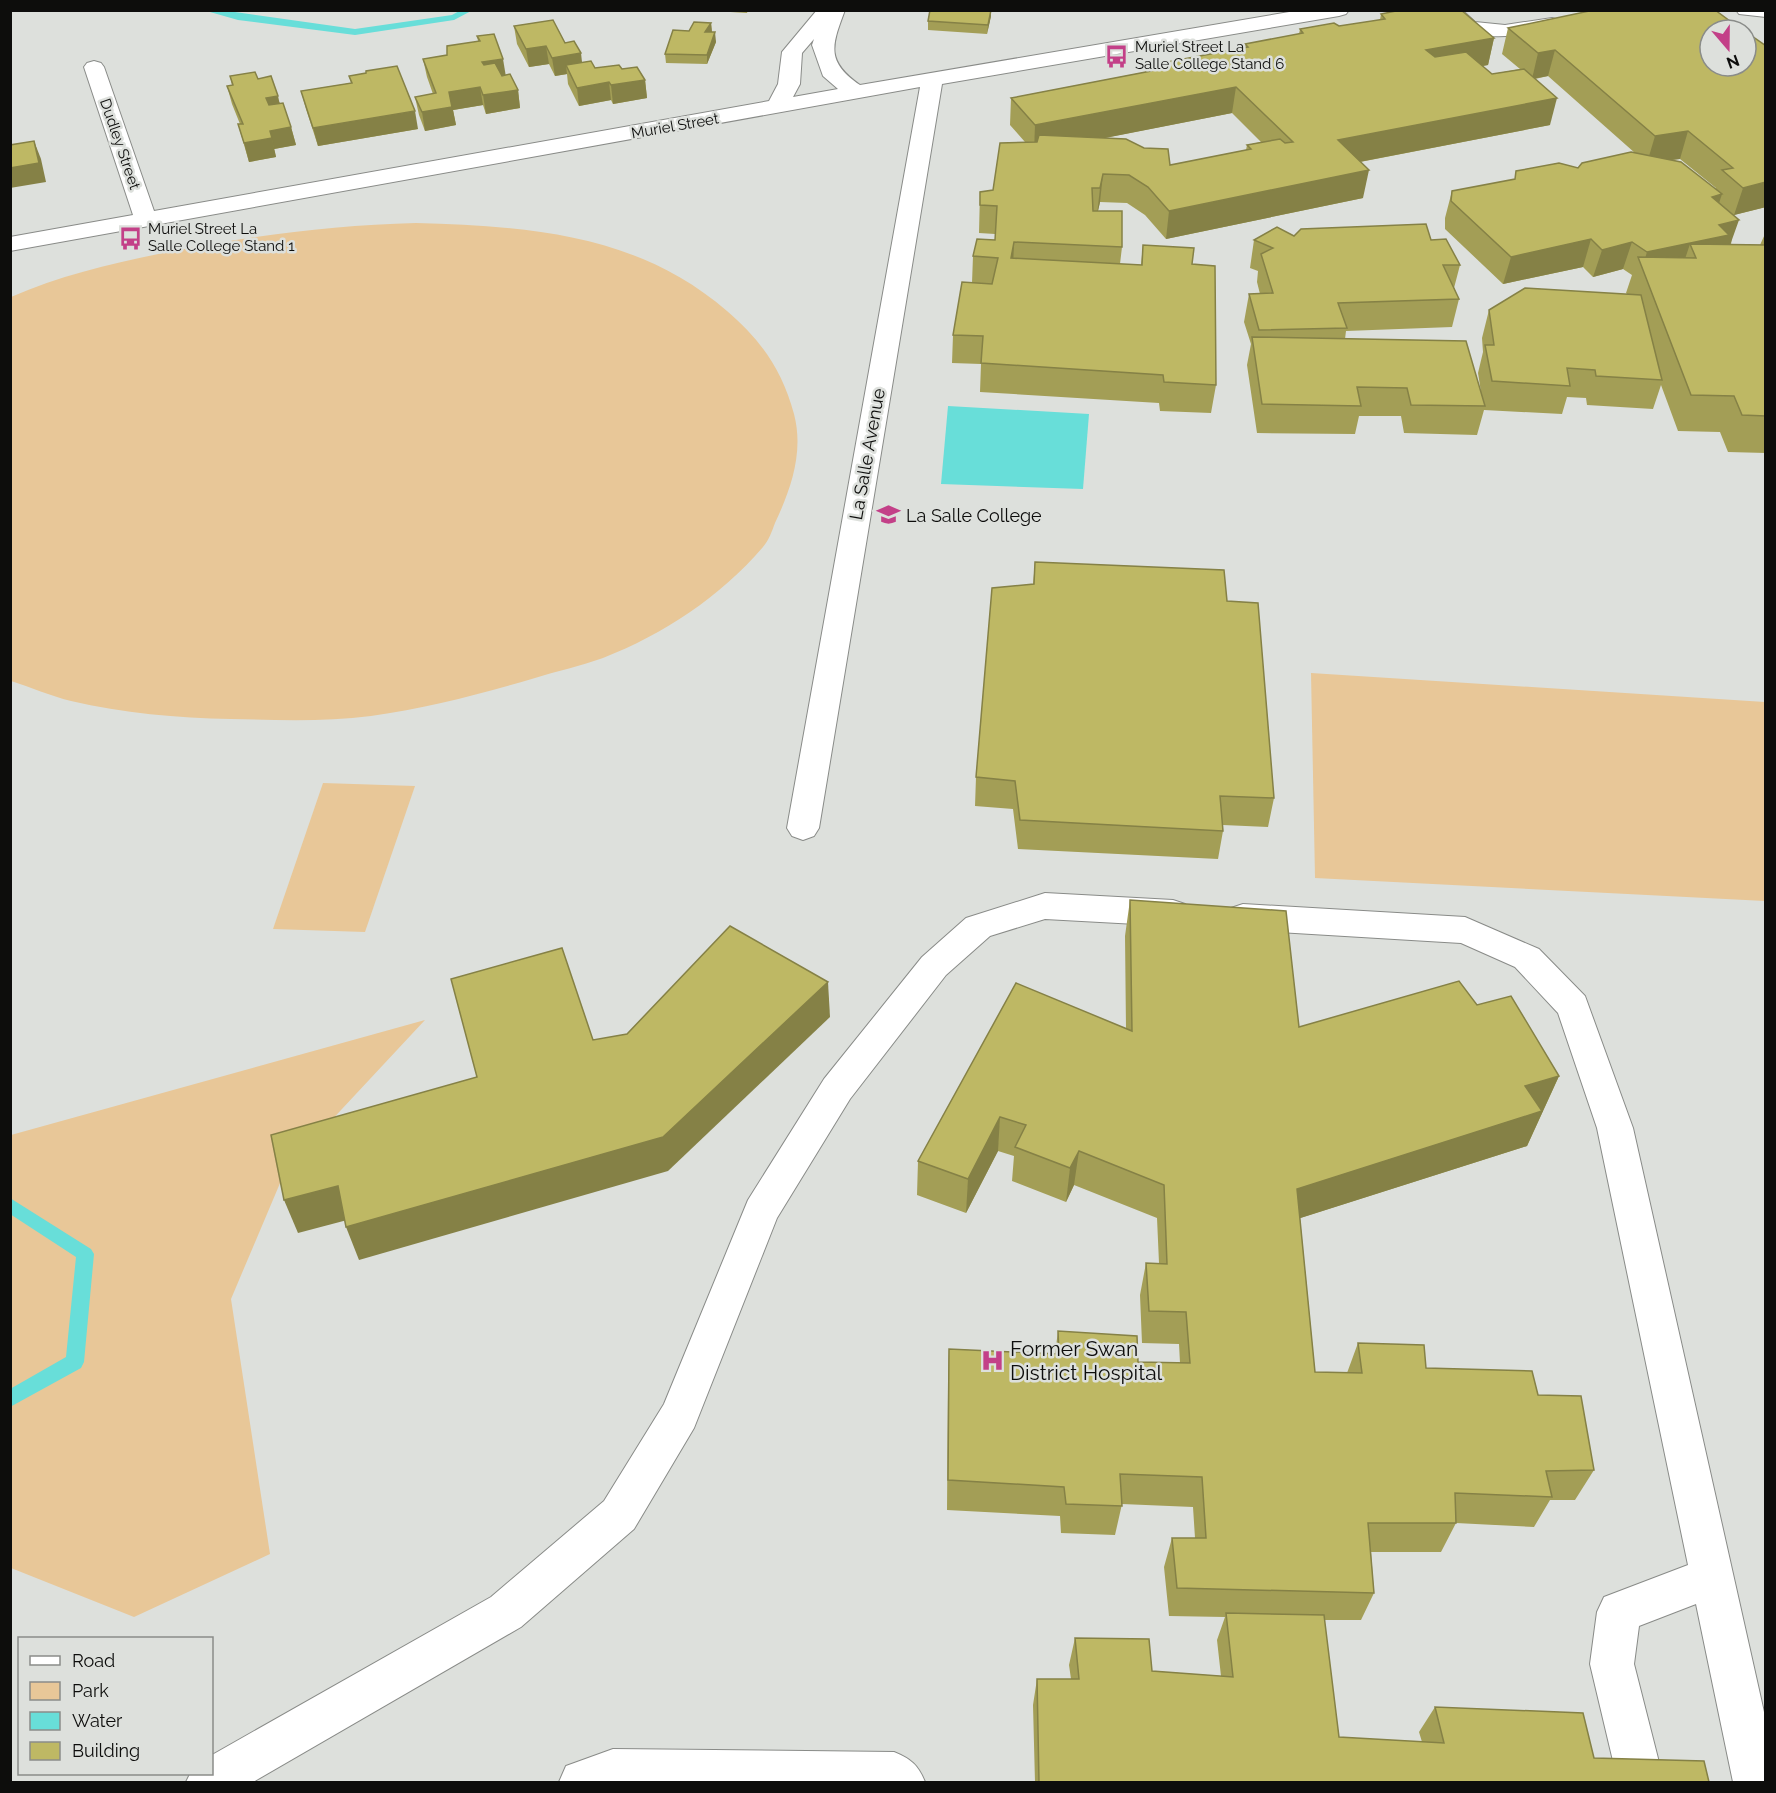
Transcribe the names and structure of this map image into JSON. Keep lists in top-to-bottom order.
{
  "streets": {
    "street": ["Muriel Street", "Dudley Street", "La Salle Avenue"]
  },
  "crossings": [
    ["Muriel Street", "Dudley Street"],
    ["Muriel Street", "La Salle Avenue"]
  ],
  "places": {
    "bus stop": ["Muriel Street La Salle College Stand 6", "Muriel Street La Salle College Stand 1"],
    "school or university": ["La Salle College"],
    "hospital": ["Former Swan District Hospital"]
  },
  "legend": [
    "Road",
    "Park",
    "Water",
    "Building"
  ],
  "north": "bottom"
}
